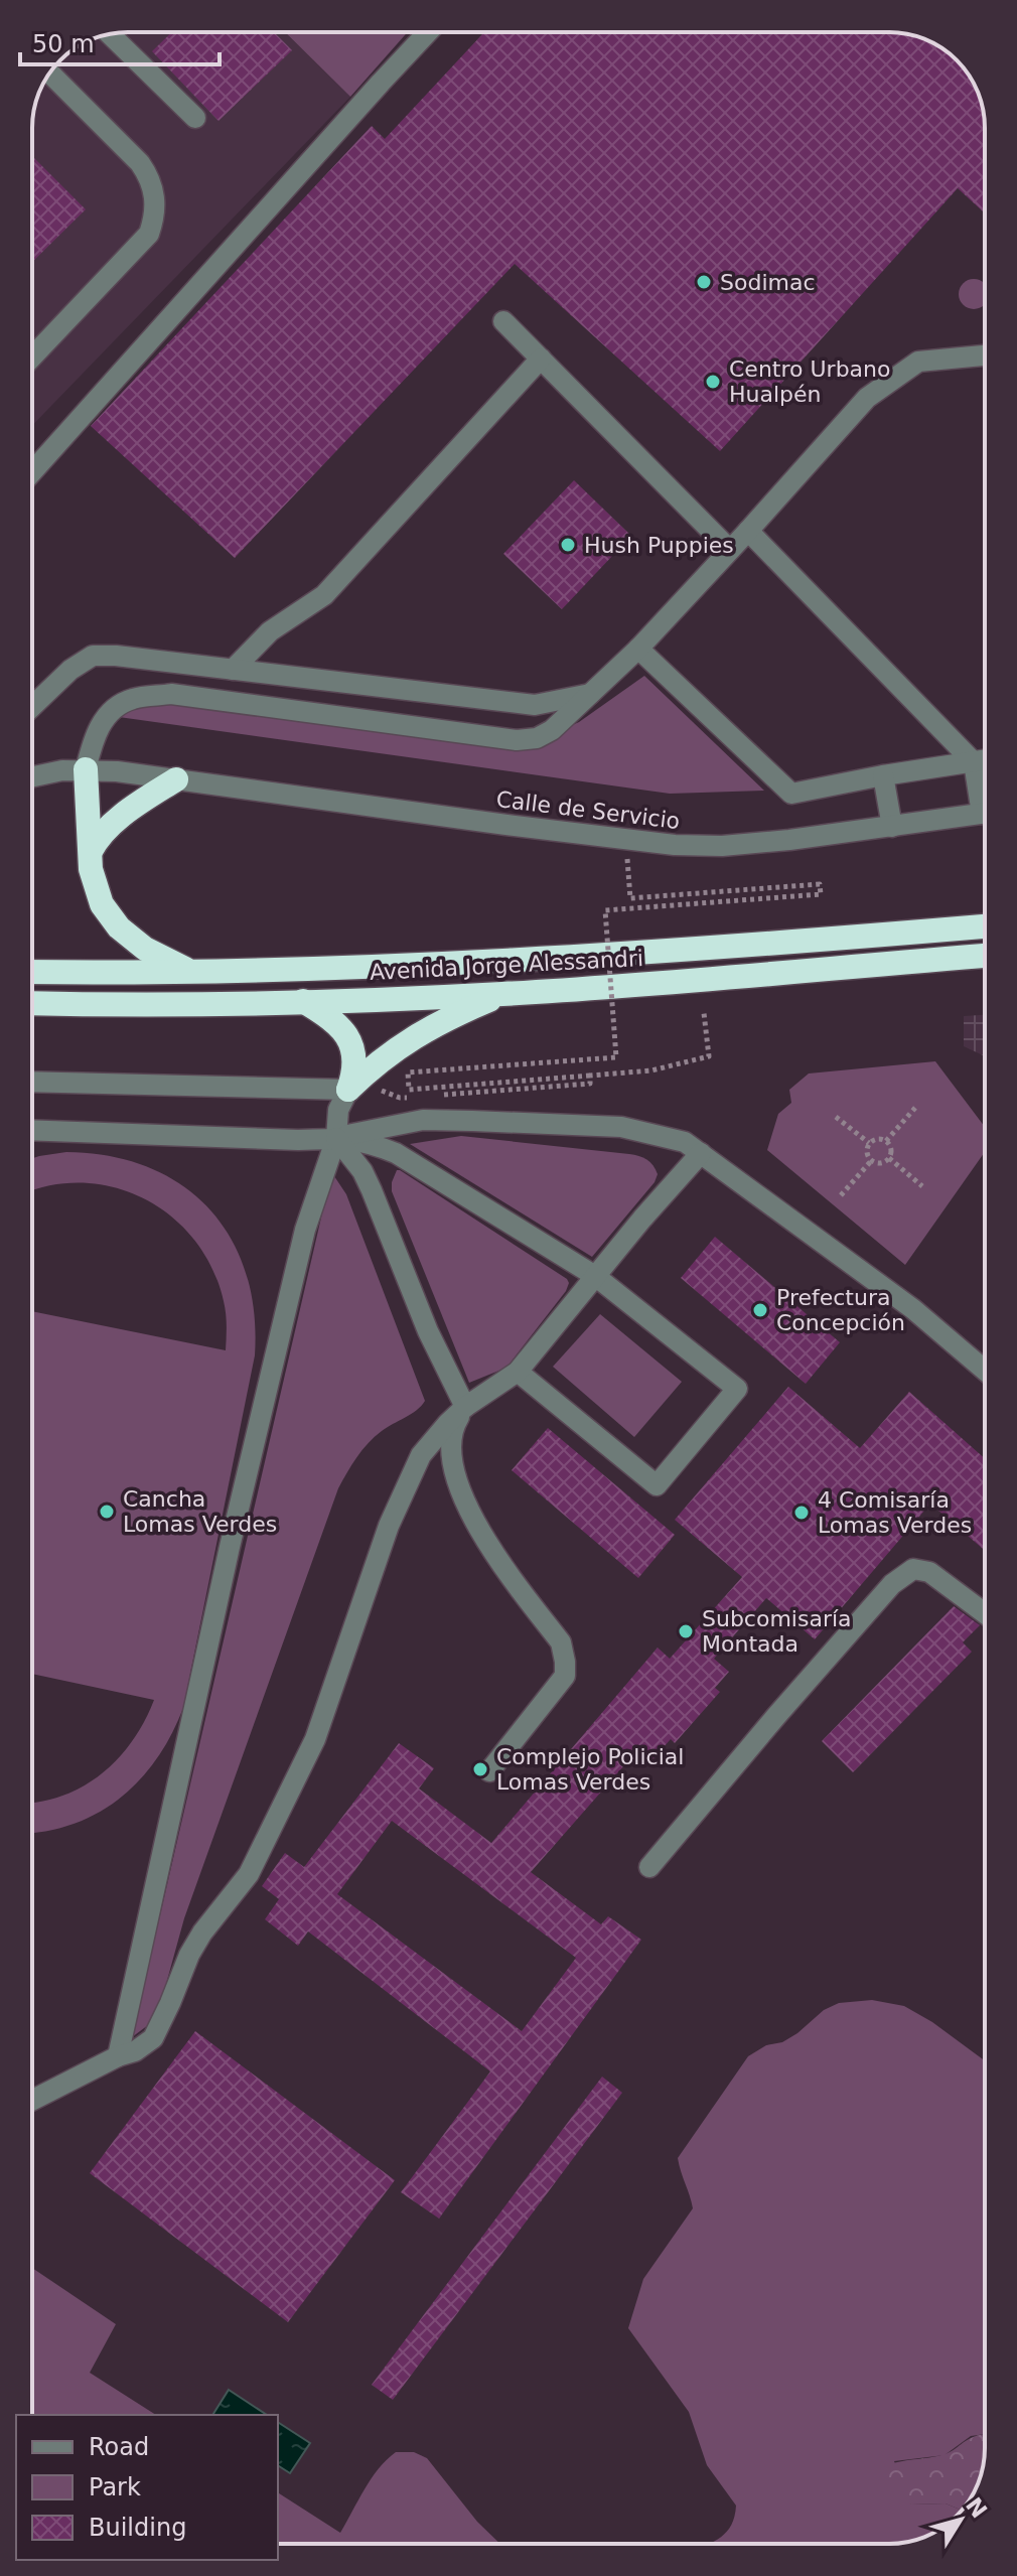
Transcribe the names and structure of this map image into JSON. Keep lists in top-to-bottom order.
{
  "streets": {
    "highway": ["Avenida Jorge Alessandri"],
    "street": ["Calle de Servicio"]
  },
  "places": [
    "Sodimac",
    "Centro Urbano Hualpén",
    "Hush Puppies",
    "Prefectura Concepción",
    "Cancha Lomas Verdes",
    "4 Comisaría Lomas Verdes",
    "Subcomisaría Montada",
    "Complejo Policial Lomas Verdes"
  ],
  "legend": ["Road", "Park", "Building"],
  "scale_bar": "50 m",
  "north": "top right"
}
